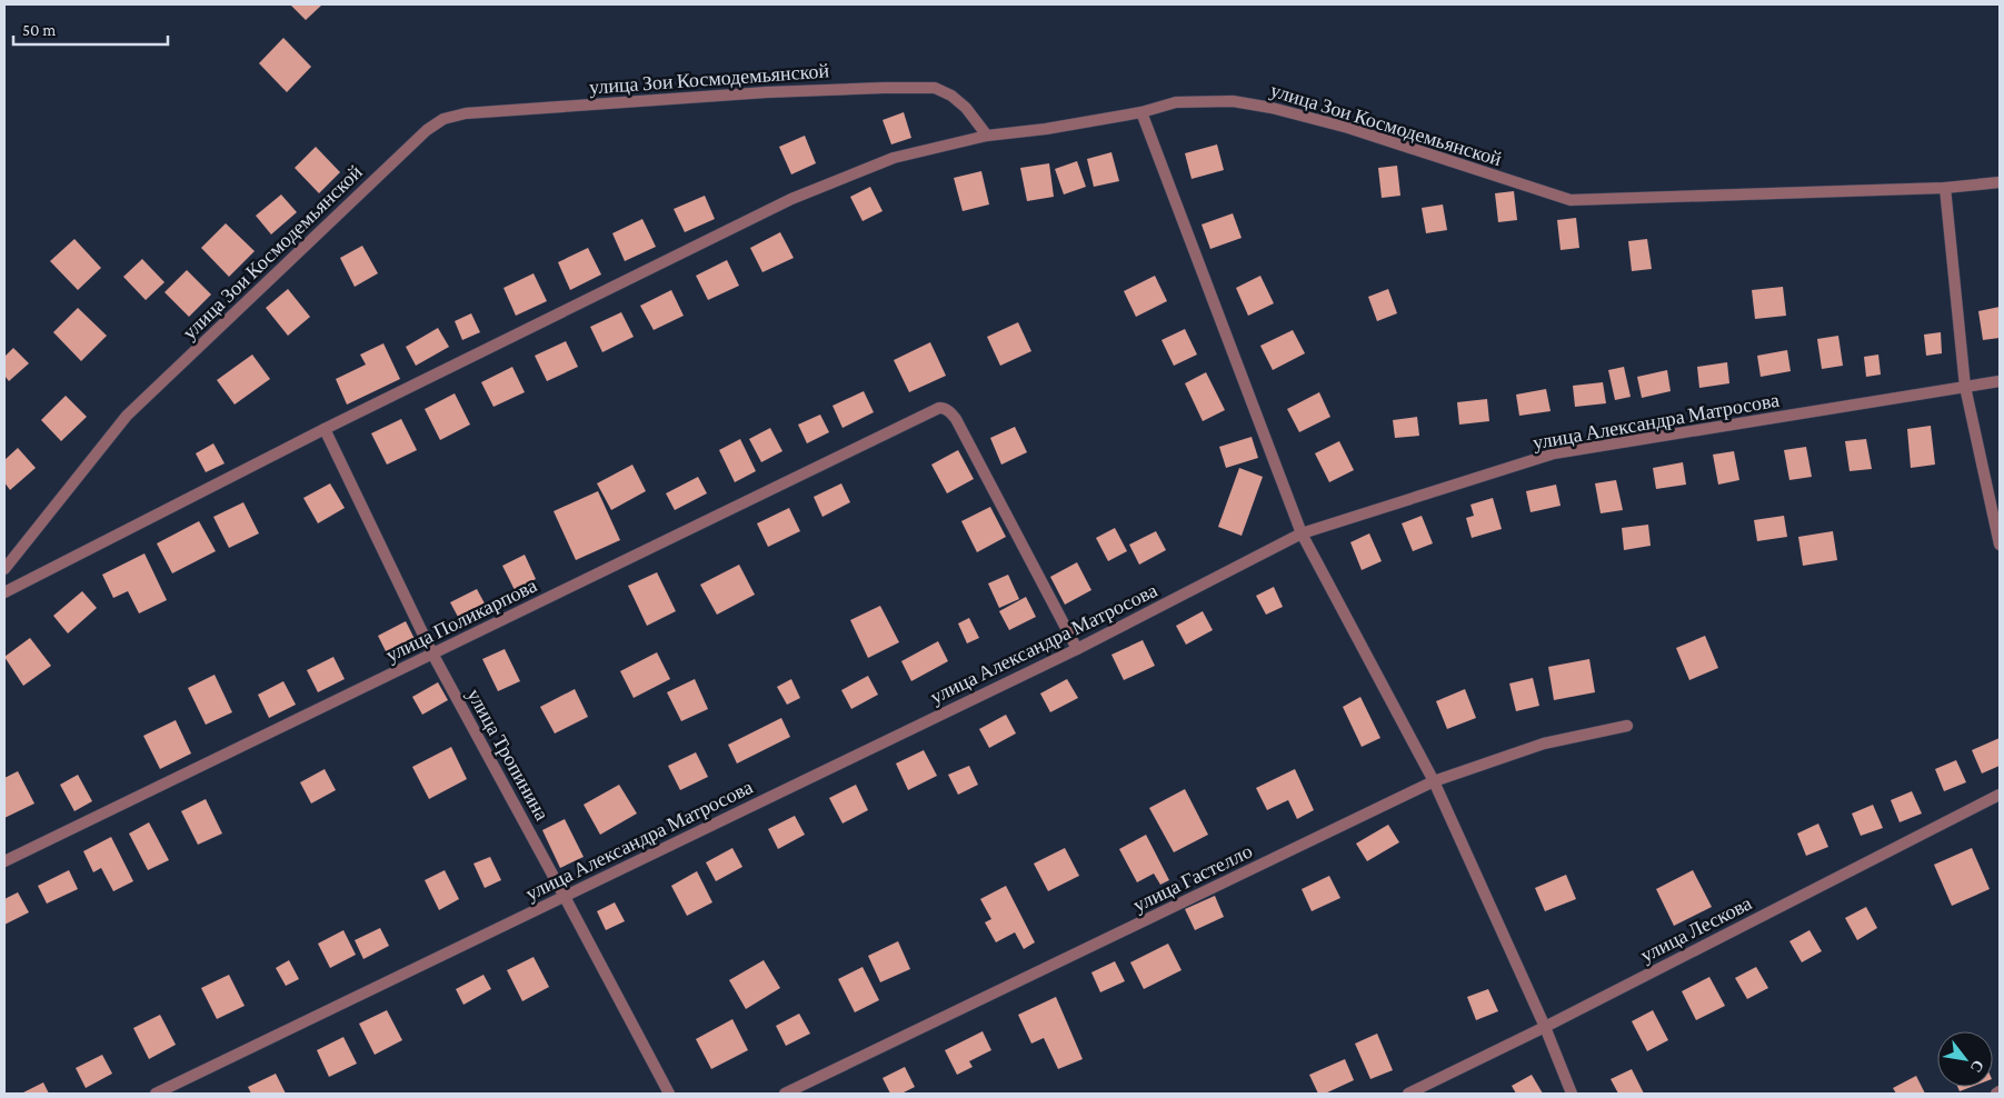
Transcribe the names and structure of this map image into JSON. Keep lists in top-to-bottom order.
{
  "streets": {
    "street": [
      "улица Зои Космодемьянской",
      "улица Александра Матросова",
      "улица Поликарпова",
      "улица Тропинина",
      "улица Гастелло",
      "улица Лескова"
    ]
  },
  "crossings": [
    ["улица Александра Матросова", "улица Поликарпова"],
    ["улица Александра Матросова", "улица Тропинина"],
    ["улица Поликарпова", "улица Тропинина"]
  ],
  "scale_bar": "50 m",
  "north": "bottom right"
}
